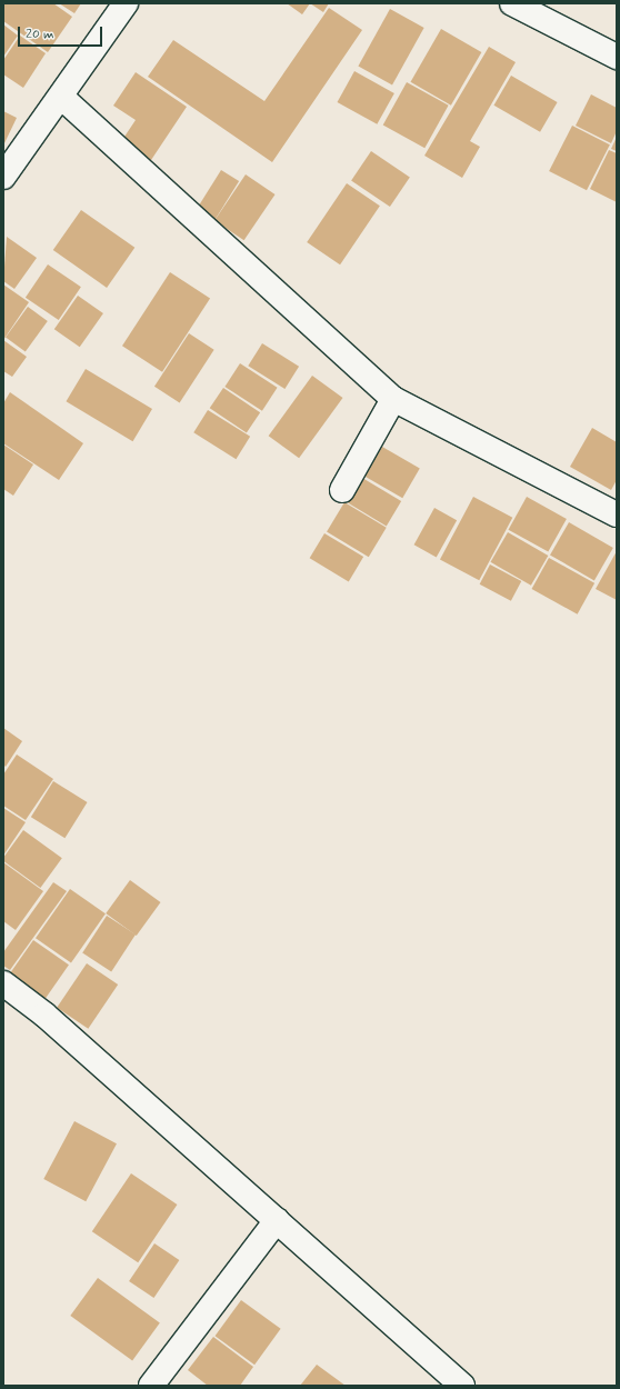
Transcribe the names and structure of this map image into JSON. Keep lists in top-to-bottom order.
{
  "scale_bar": "20 m"
}
